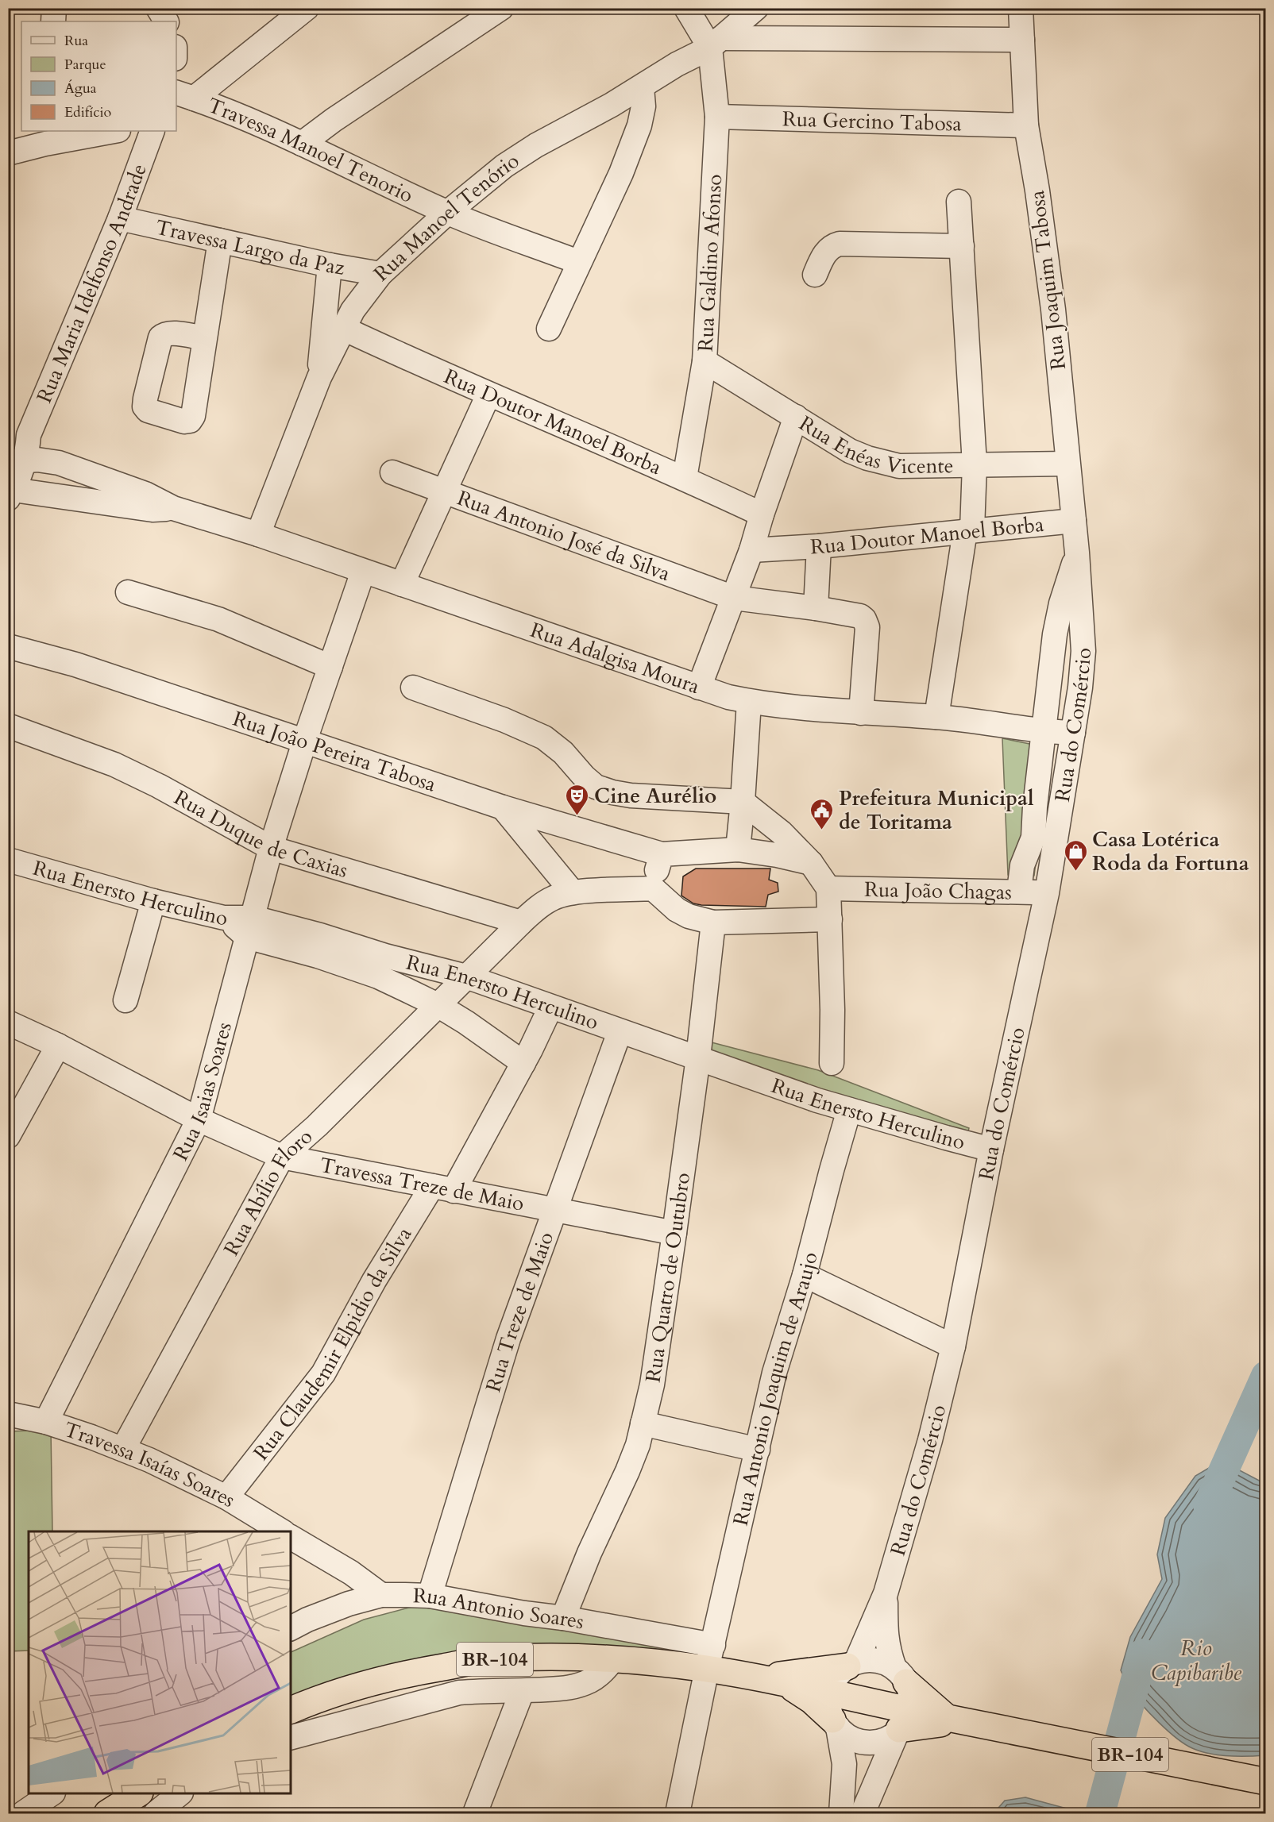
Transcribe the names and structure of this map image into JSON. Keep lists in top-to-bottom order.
{
  "streets": {
    "highway": ["BR-104"],
    "street": [
      "Rua Gercino Tabosa",
      "Travessa Manoel Tenorio",
      "Rua Manoel Tenório",
      "Travessa Largo da Paz",
      "Rua Galdino Afonso",
      "Rua Joaquim Tabosa",
      "Rua Maria Idelfonso Andrade",
      "Rua Doutor Manoel Borba",
      "Rua Enéas Vicente",
      "Rua Antonio José da Silva",
      "Rua Adalgisa Moura",
      "Rua do Comércio",
      "Rua João Pereira Tabosa",
      "Rua Duque de Caxias",
      "Rua João Chagas",
      "Rua Enersto Herculino",
      "Rua Isaias Soares",
      "Travessa Treze de Maio",
      "Rua Abílio Floro",
      "Rua Quatro de Outubro",
      "Rua Treze de Maio",
      "Rua Claudemir Elpidio da Silva",
      "Rua Antonio Joaquim de Araujo",
      "Travessa Isaías Soares",
      "Rua Antonio Soares"
    ]
  },
  "crossings": [
    ["Rua Gercino Tabosa", "Rua Galdino Afonso"],
    ["Rua Gercino Tabosa", "Rua Joaquim Tabosa"],
    ["Travessa Manoel Tenorio", "Rua Manoel Tenório"],
    ["Rua Manoel Tenório", "Travessa Largo da Paz"],
    ["Rua Manoel Tenório", "Rua Galdino Afonso"],
    ["Rua Manoel Tenório", "Rua Doutor Manoel Borba"],
    ["Rua Manoel Tenório", "Rua Adalgisa Moura"],
    ["Travessa Largo da Paz", "Rua Maria Idelfonso Andrade"],
    ["Rua Galdino Afonso", "Rua Doutor Manoel Borba"],
    ["Rua Galdino Afonso", "Rua Enéas Vicente"],
    ["Rua Joaquim Tabosa", "Rua Doutor Manoel Borba"],
    ["Rua Joaquim Tabosa", "Rua Enéas Vicente"],
    ["Rua Joaquim Tabosa", "Rua Adalgisa Moura"],
    ["Rua Joaquim Tabosa", "Rua do Comércio"],
    ["Rua Antonio José da Silva", "Rua Adalgisa Moura"],
    ["Rua Adalgisa Moura", "Rua do Comércio"],
    ["Rua Adalgisa Moura", "Rua Isaias Soares"],
    ["Rua do Comércio", "Rua João Chagas"],
    ["Rua do Comércio", "Rua Enersto Herculino"],
    ["Rua João Pereira Tabosa", "Rua Isaias Soares"],
    ["Rua Duque de Caxias", "Rua Isaias Soares"],
    ["Rua Duque de Caxias", "Rua Abílio Floro"],
    ["Rua Enersto Herculino", "Rua Isaias Soares"],
    ["Rua Enersto Herculino", "Rua Abílio Floro"],
    ["Rua Enersto Herculino", "Rua Quatro de Outubro"],
    ["Rua Enersto Herculino", "Rua Treze de Maio"],
    ["Rua Enersto Herculino", "Rua Claudemir Elpidio da Silva"],
    ["Rua Enersto Herculino", "Rua Antonio Joaquim de Araujo"],
    ["Rua Isaias Soares", "Travessa Treze de Maio"],
    ["Rua Isaias Soares", "Travessa Isaías Soares"],
    ["Travessa Treze de Maio", "Rua Abílio Floro"],
    ["Travessa Treze de Maio", "Rua Quatro de Outubro"],
    ["Travessa Treze de Maio", "Rua Treze de Maio"],
    ["Travessa Treze de Maio", "Rua Claudemir Elpidio da Silva"],
    ["Rua Abílio Floro", "Travessa Isaías Soares"],
    ["Rua Quatro de Outubro", "Rua Antonio Soares"],
    ["Rua Treze de Maio", "Rua Antonio Soares"],
    ["Rua Claudemir Elpidio da Silva", "Travessa Isaías Soares"],
    ["Rua Antonio Joaquim de Araujo", "Rua Antonio Soares"],
    ["Rua Antonio Joaquim de Araujo", "BR-104"],
    ["Rua Antonio Soares", "BR-104"]
  ],
  "water": ["Rio Capibaribe"],
  "places": {
    "theatre": ["Cine Aurélio"],
    "public building": ["Prefeitura Municipal de Toritama"],
    "shop": ["Casa Lotérica Roda da Fortuna"]
  },
  "legend": [
    "Rua",
    "Parque",
    "Água",
    "Edifício"
  ]
}
